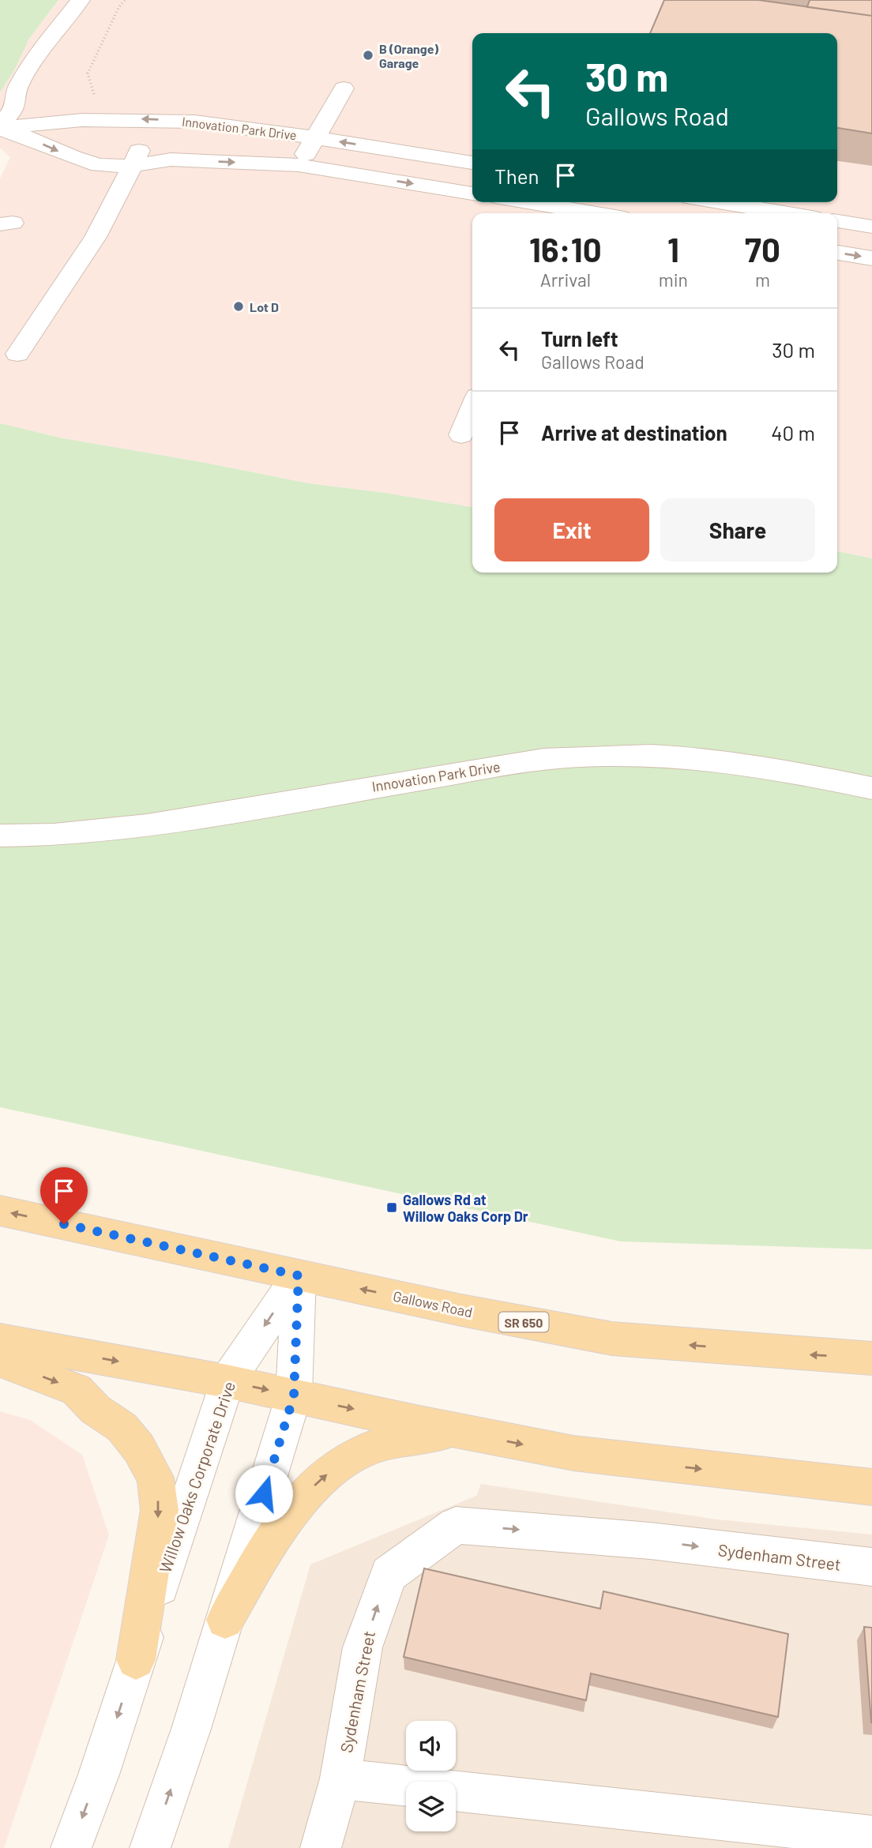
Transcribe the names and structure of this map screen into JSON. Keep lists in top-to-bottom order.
{
  "streets": {
    "main road": ["Gallows Road", "SR 650"],
    "street": ["Innovation Park Drive", "Willow Oaks Corporate Drive", "Sydenham Street"]
  },
  "crossings": [
    ["Gallows Road", "Willow Oaks Corporate Drive"]
  ],
  "one_way": ["Sydenham Street"],
  "places": {
    "other": ["B (Orange) Garage", "Lot D"],
    "transit": ["Gallows Rd at Willow Oaks Corp Dr"]
  },
  "page": {
    "turn": ["30 m", "Gallows Road"],
    "then": "Then",
    "eta": [
      "16:10",
      "Arrival",
      "1",
      "min",
      "70",
      "m"
    ],
    "list": [
      {
        "name": "Turn left",
        "note": "Gallows Road",
        "value": "30 m"
      },
      {
        "name": "Arrive at destination",
        "value": "40 m"
      }
    ],
    "buttons": ["Exit", "Share"]
  }
}
